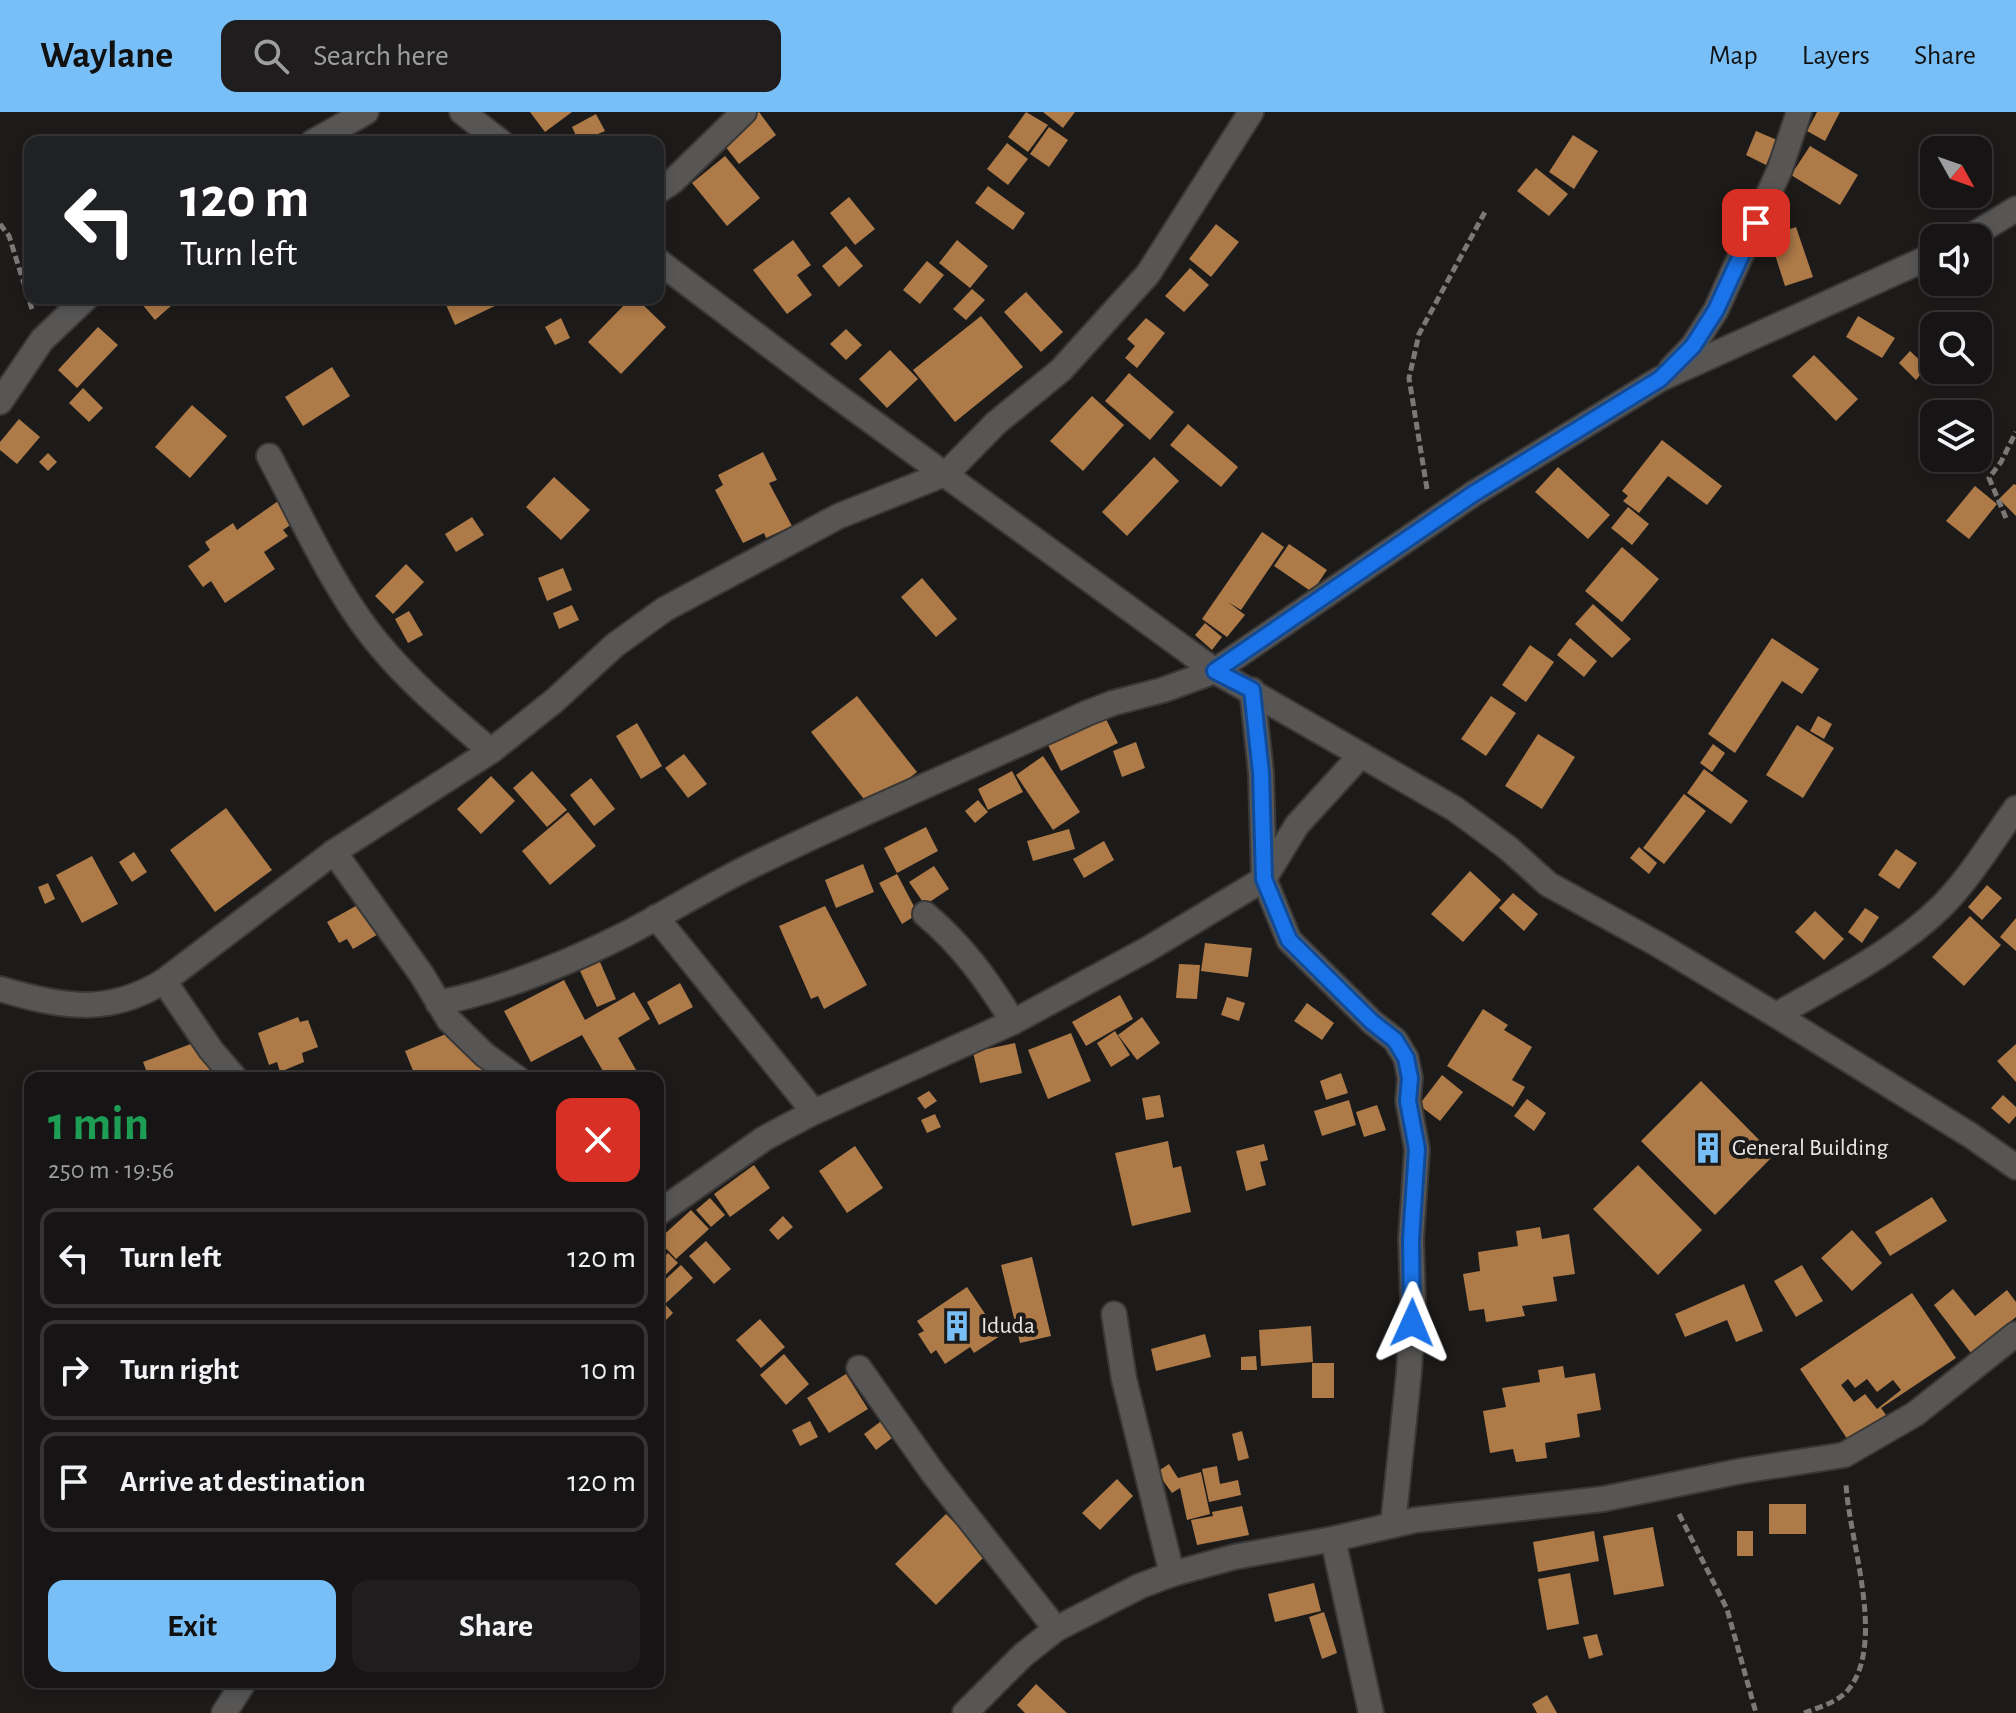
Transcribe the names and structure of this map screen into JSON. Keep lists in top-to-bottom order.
{
  "places": {
    "building": ["General Building", "Iduda"]
  },
  "north": "bottom right",
  "page": {
    "header": "Waylane",
    "search": "Search here",
    "nav": ["Map", "Layers", "Share"],
    "turn": ["120 m", "Turn left"],
    "heading": ["1 min", "250 m · 19:56"],
    "list": [
      {
        "name": "Turn left",
        "value": "120 m"
      },
      {
        "name": "Turn right",
        "value": "10 m"
      },
      {
        "name": "Arrive at destination",
        "value": "120 m"
      }
    ],
    "buttons": ["Exit", "Share"]
  }
}
